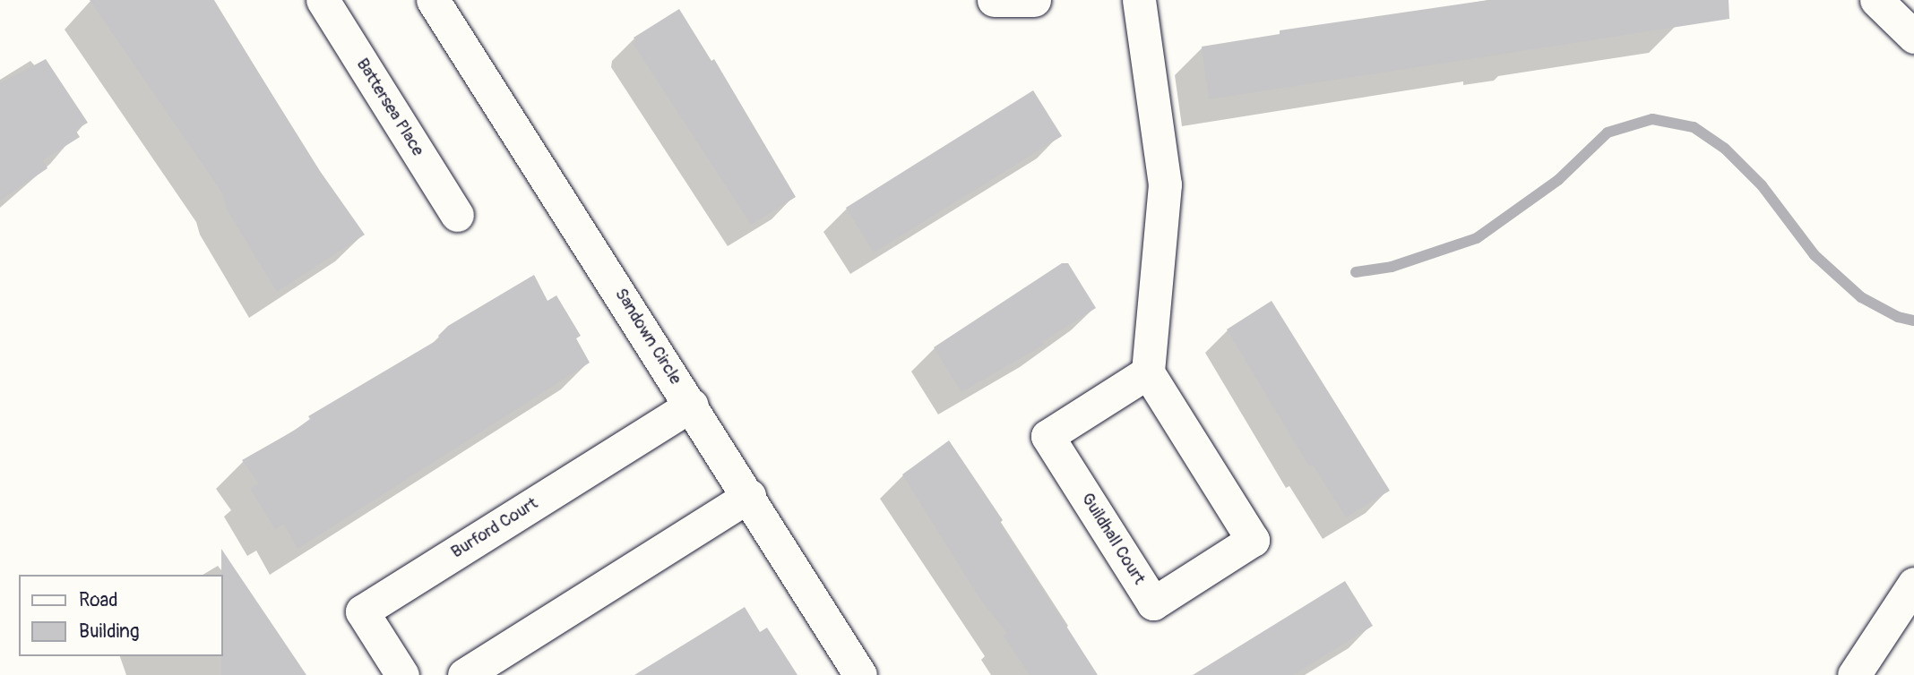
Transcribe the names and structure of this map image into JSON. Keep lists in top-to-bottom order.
{
  "streets": {
    "street": [
      "Battersea Place",
      "Sandown Circle",
      "Burford Court",
      "Guildhall Court"
    ]
  },
  "crossings": [
    ["Sandown Circle", "Burford Court"]
  ],
  "legend": ["Road", "Building"]
}
